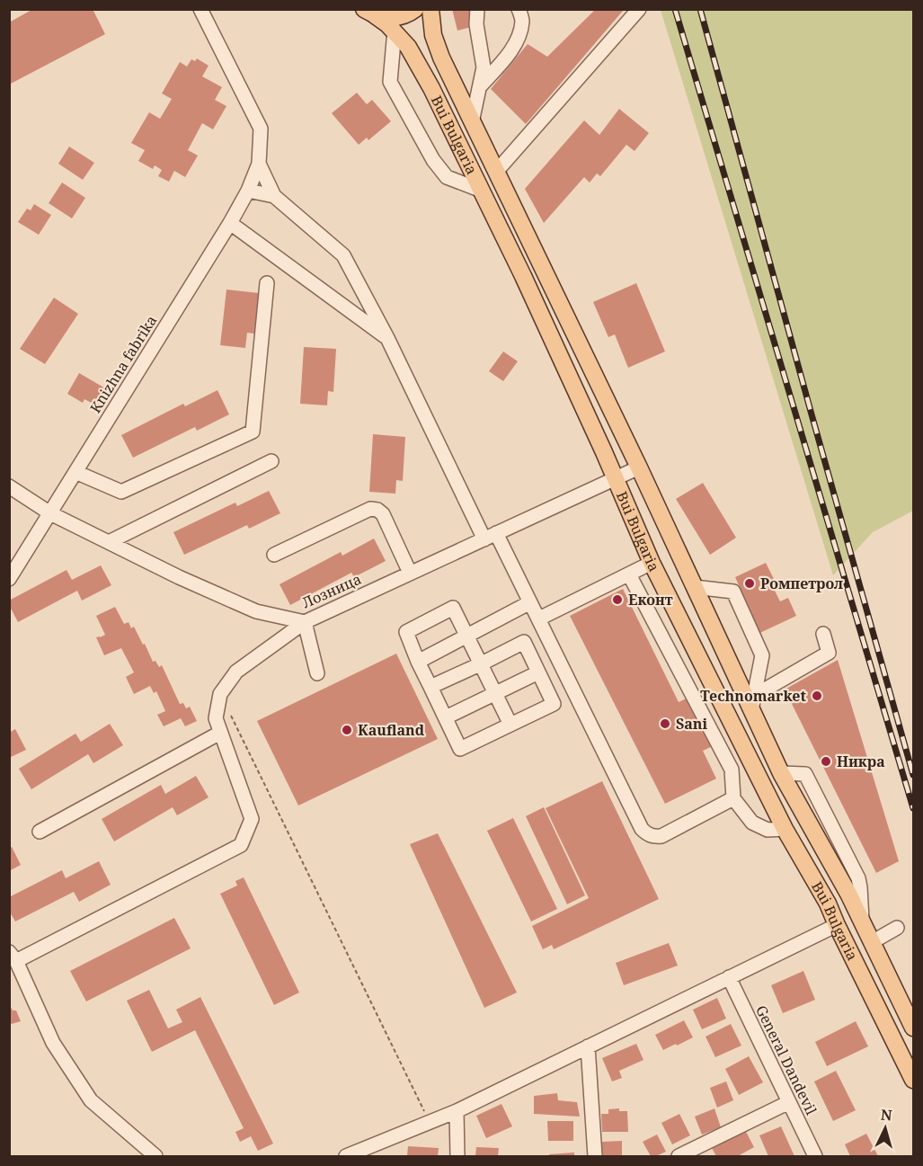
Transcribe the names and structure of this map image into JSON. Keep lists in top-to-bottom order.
{
  "streets": {
    "main road": ["Bui Bulgaria"],
    "street": ["Knizhna fabrika", "Лозница", "General Dandevil"]
  },
  "crossings": [
    ["Bui Bulgaria", "Лозница"],
    ["Knizhna fabrika", "Лозница"]
  ],
  "places": [
    "Ромпетрол",
    "Еконт",
    "Technomarket",
    "Sani",
    "Kaufland",
    "Никра"
  ],
  "north": "top"
}
